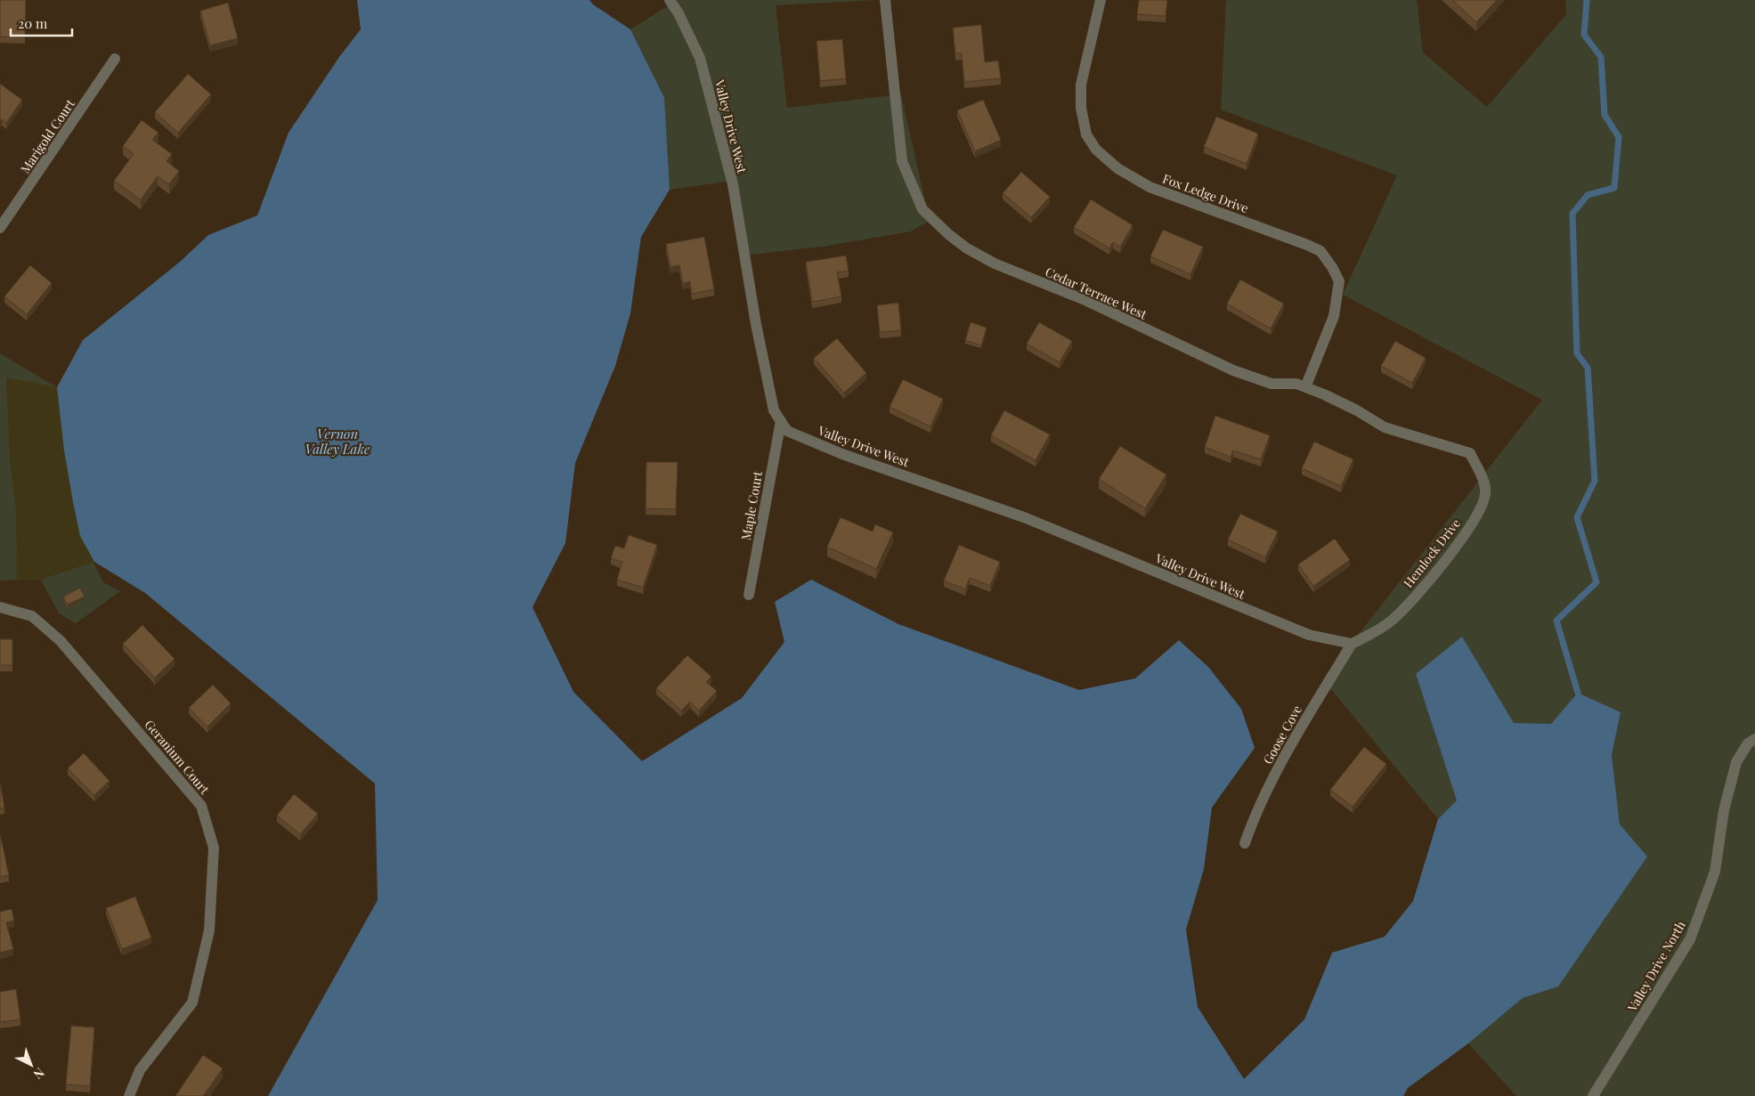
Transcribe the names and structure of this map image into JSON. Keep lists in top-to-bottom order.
{
  "streets": {
    "street": [
      "Valley Drive West",
      "Marigold Court",
      "Fox Ledge Drive",
      "Cedar Terrace West",
      "Maple Court",
      "Hemlock Drive",
      "Goose Cove",
      "Geranium Court",
      "Valley Drive North"
    ]
  },
  "crossings": [
    ["Valley Drive West", "Maple Court"],
    ["Valley Drive West", "Hemlock Drive"],
    ["Valley Drive West", "Goose Cove"],
    ["Fox Ledge Drive", "Cedar Terrace West"],
    ["Cedar Terrace West", "Hemlock Drive"],
    ["Hemlock Drive", "Goose Cove"]
  ],
  "water": ["Vernon Valley Lake"],
  "scale_bar": "20 m",
  "north": "bottom right"
}
